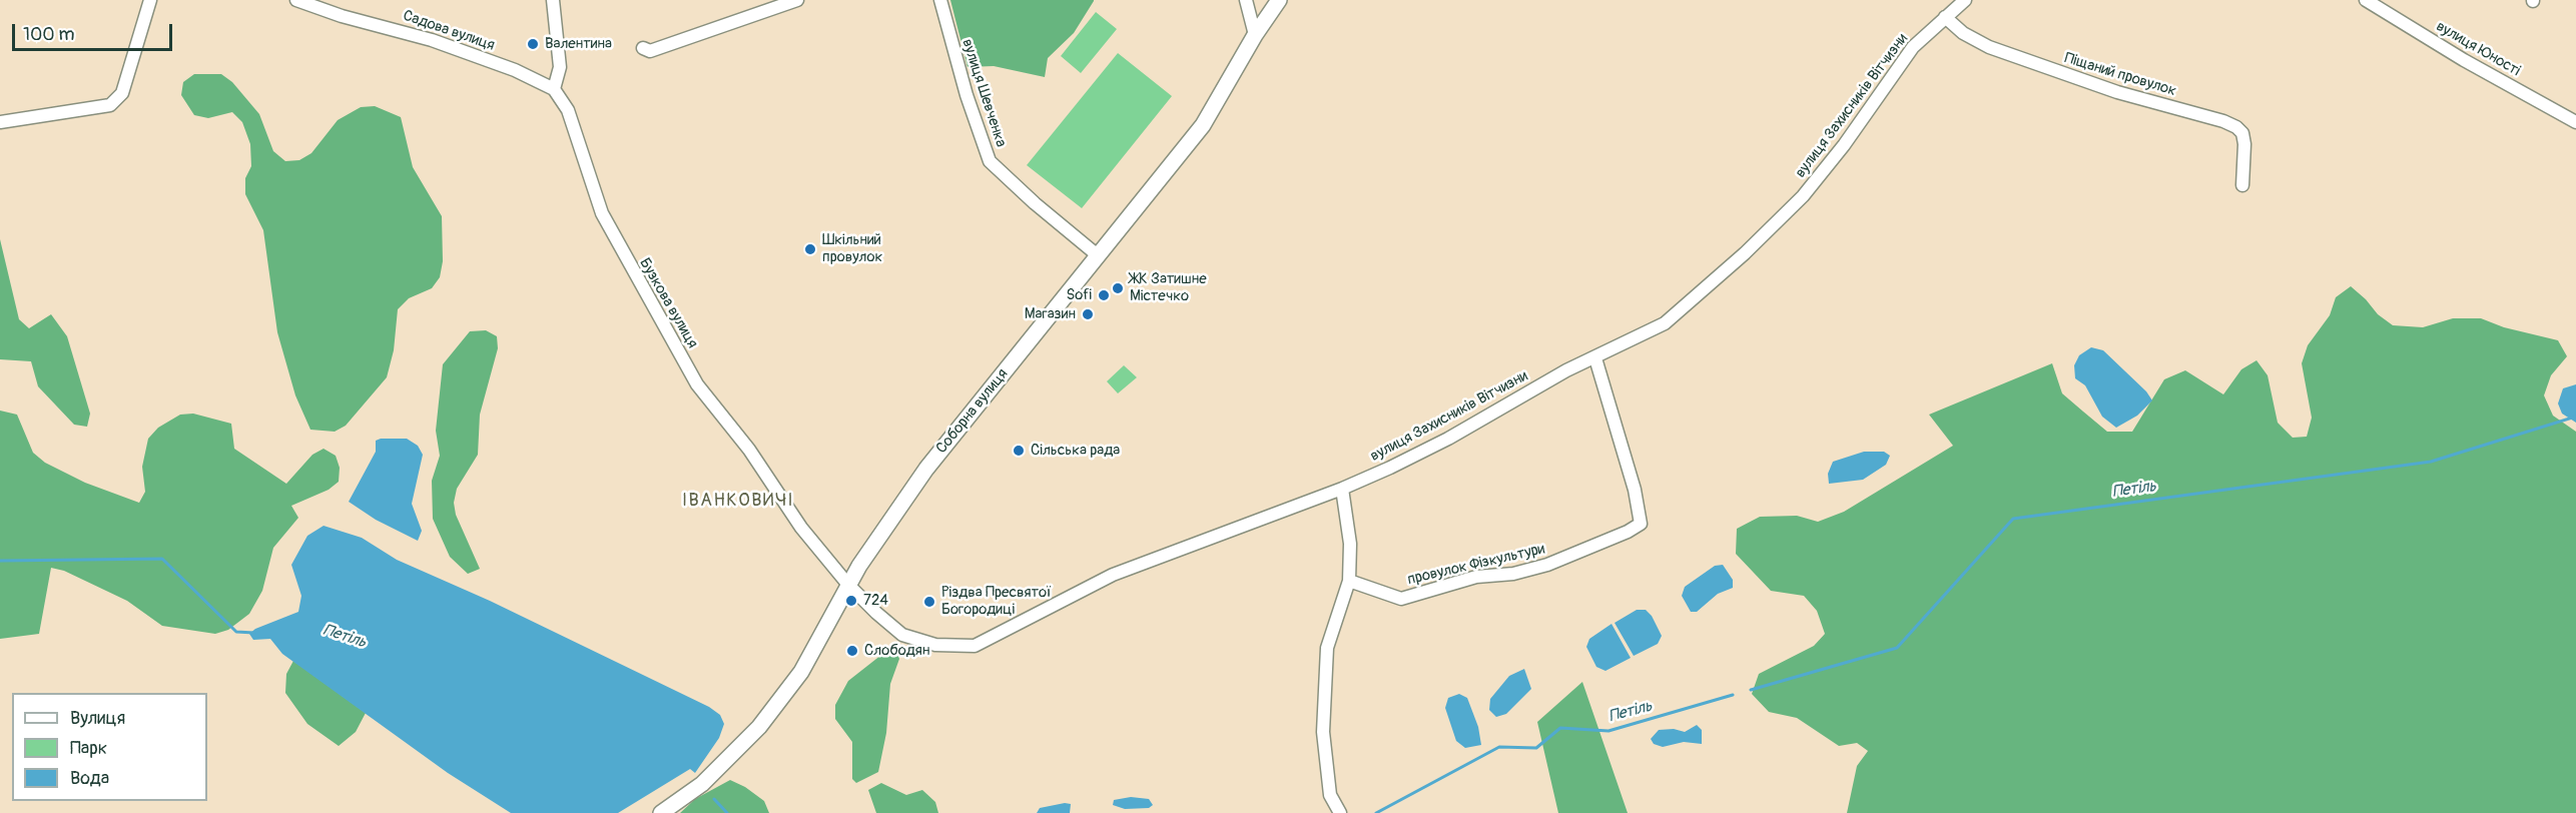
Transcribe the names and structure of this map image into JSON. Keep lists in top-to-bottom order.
{
  "streets": {
    "street": [
      "Садова вулиця",
      "вулиця Юності",
      "Піщаний провулок",
      "вулиця Шевченка",
      "вулиця Захисників Вітчизни",
      "Бузкова вулиця",
      "Соборна вулиця",
      "провулок Фізкультури"
    ]
  },
  "crossings": [
    ["Садова вулиця", "Бузкова вулиця"],
    ["Піщаний провулок", "вулиця Захисників Вітчизни"],
    ["вулиця Шевченка", "Соборна вулиця"],
    ["вулиця Захисників Вітчизни", "Бузкова вулиця"],
    ["вулиця Захисників Вітчизни", "Соборна вулиця"],
    ["вулиця Захисників Вітчизни", "провулок Фізкультури"],
    ["Бузкова вулиця", "Соборна вулиця"]
  ],
  "districts": ["ІВАНКОВИЧІ"],
  "water": ["Петіль"],
  "places": [
    "Валентина",
    "Шкільний провулок",
    "ЖК Затишне Містечко",
    "Sofi",
    "Магазин",
    "Cільська рада",
    "724",
    "Різдва Пресвятої Богородиці",
    "Слободян"
  ],
  "legend": ["Вулиця", "Парк", "Вода"],
  "scale_bar": "100 m"
}
